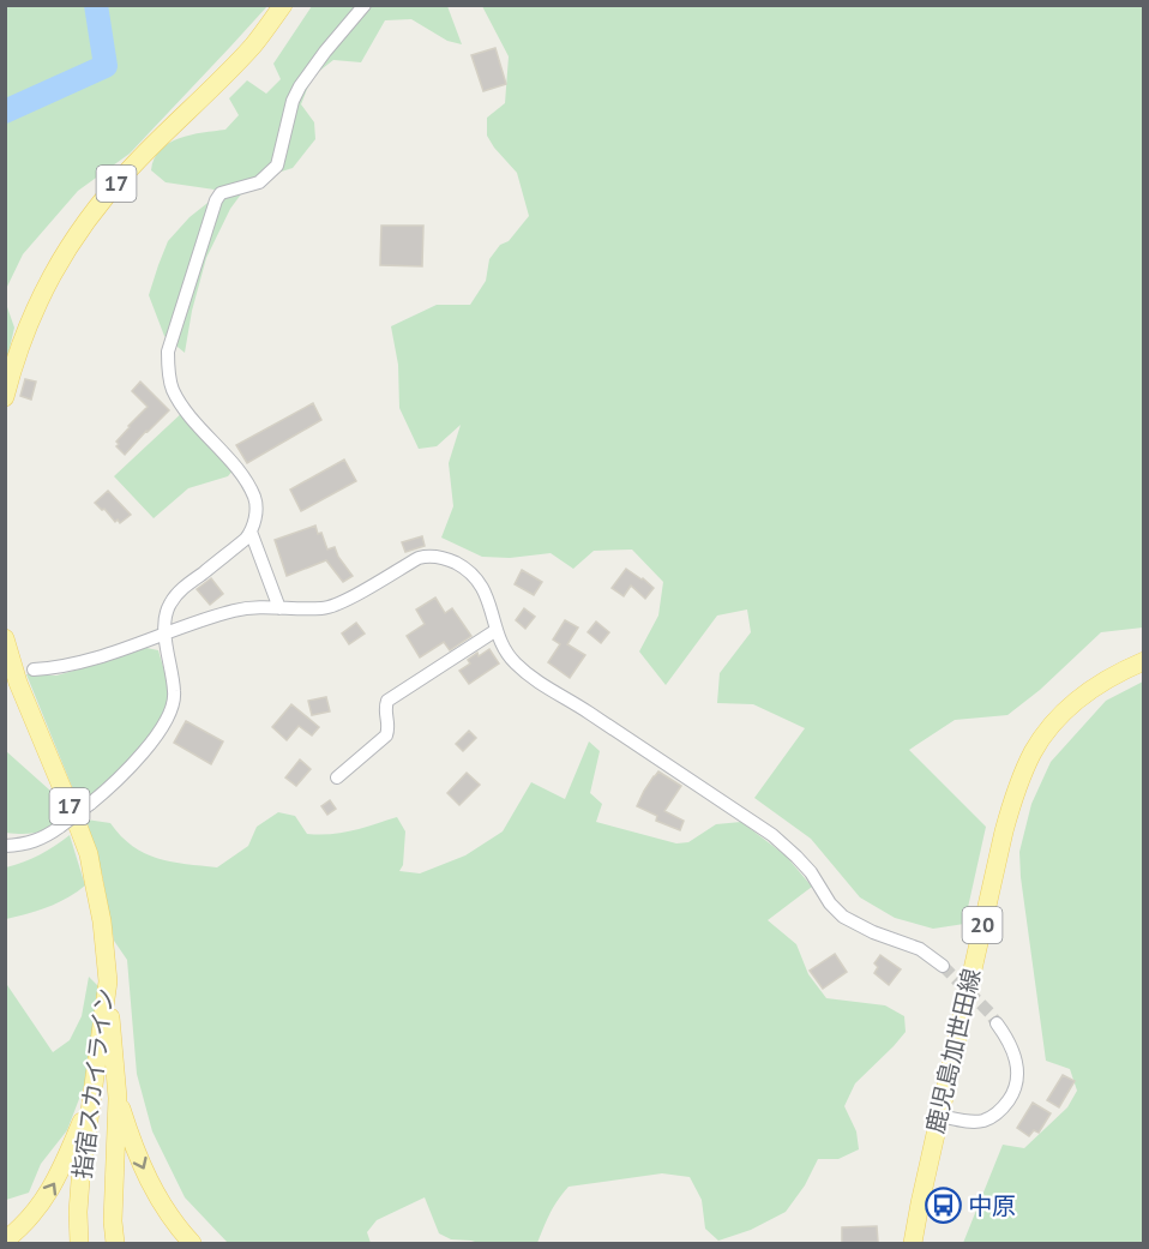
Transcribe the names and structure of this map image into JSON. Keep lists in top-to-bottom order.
{
  "streets": {
    "main road": [
      "17",
      "20",
      "鹿児島加世田線",
      "指宿スカイライン"
    ]
  },
  "places": {
    "bus stop": ["中原"]
  }
}
